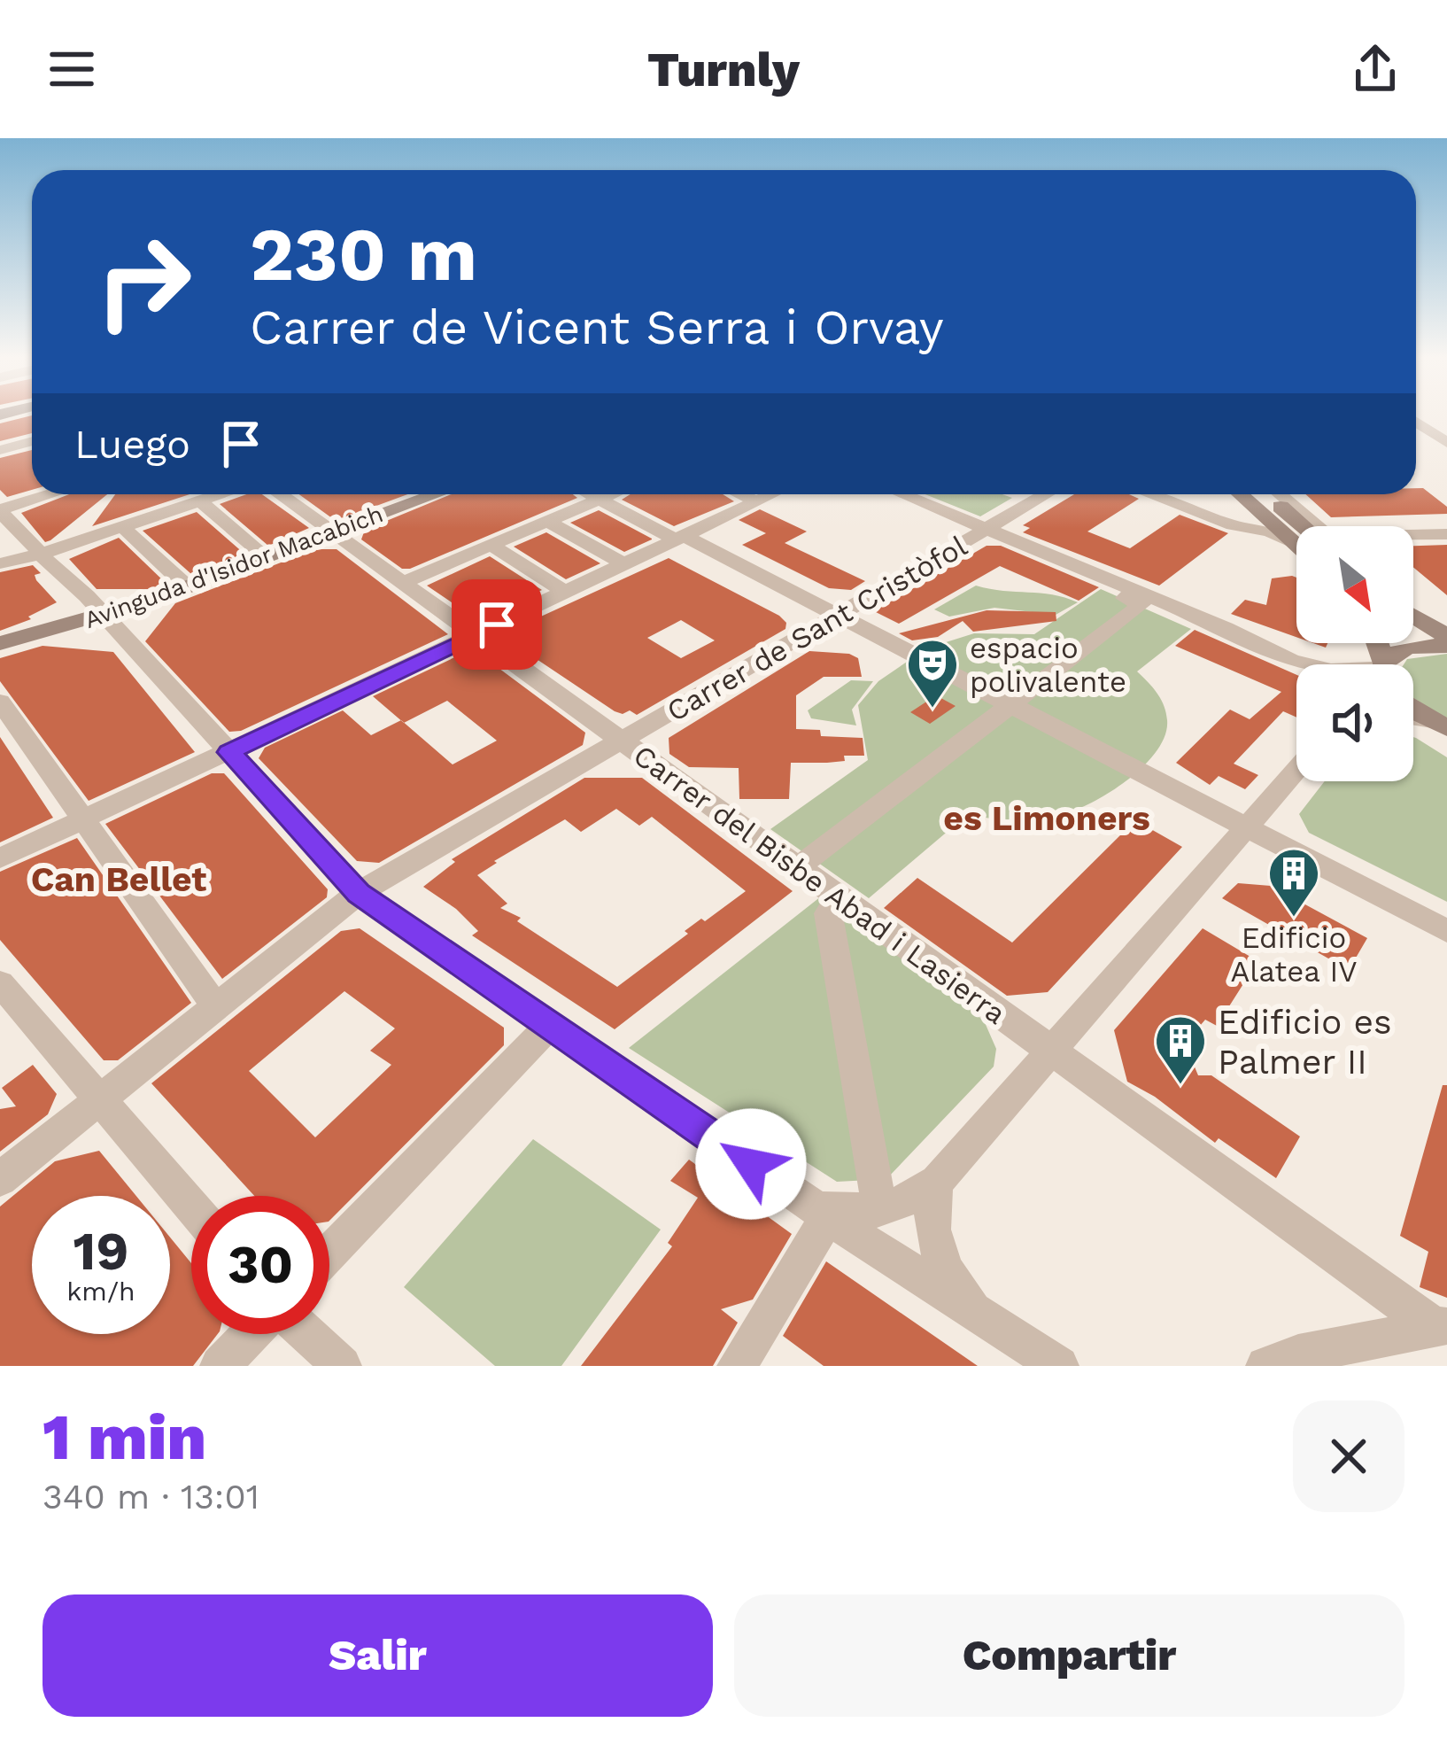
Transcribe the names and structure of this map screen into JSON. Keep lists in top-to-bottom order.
{
  "streets": {
    "main road": ["Avinguda d'Isidor Macabich"],
    "street": ["Carrer de Sant Cristòfol", "Carrer del Bisbe Abad i Lasierra"]
  },
  "crossings": [
    ["Avinguda d'Isidor Macabich", "Carrer del Bisbe Abad i Lasierra"],
    ["Carrer de Sant Cristòfol", "Carrer del Bisbe Abad i Lasierra"]
  ],
  "districts": ["es Limoners", "Can Bellet"],
  "places": {
    "theatre": ["espacio polivalente"],
    "building": ["Edificio Alatea IV", "Edificio es Palmer II"]
  },
  "north": "bottom right",
  "page": {
    "header": "Turnly",
    "turn": ["230 m", "Carrer de Vicent Serra i Orvay"],
    "then": "Luego",
    "speed": "19 km/h",
    "limit": "30",
    "heading": ["1 min", "340 m · 13:01"],
    "buttons": ["Salir", "Compartir"]
  }
}
